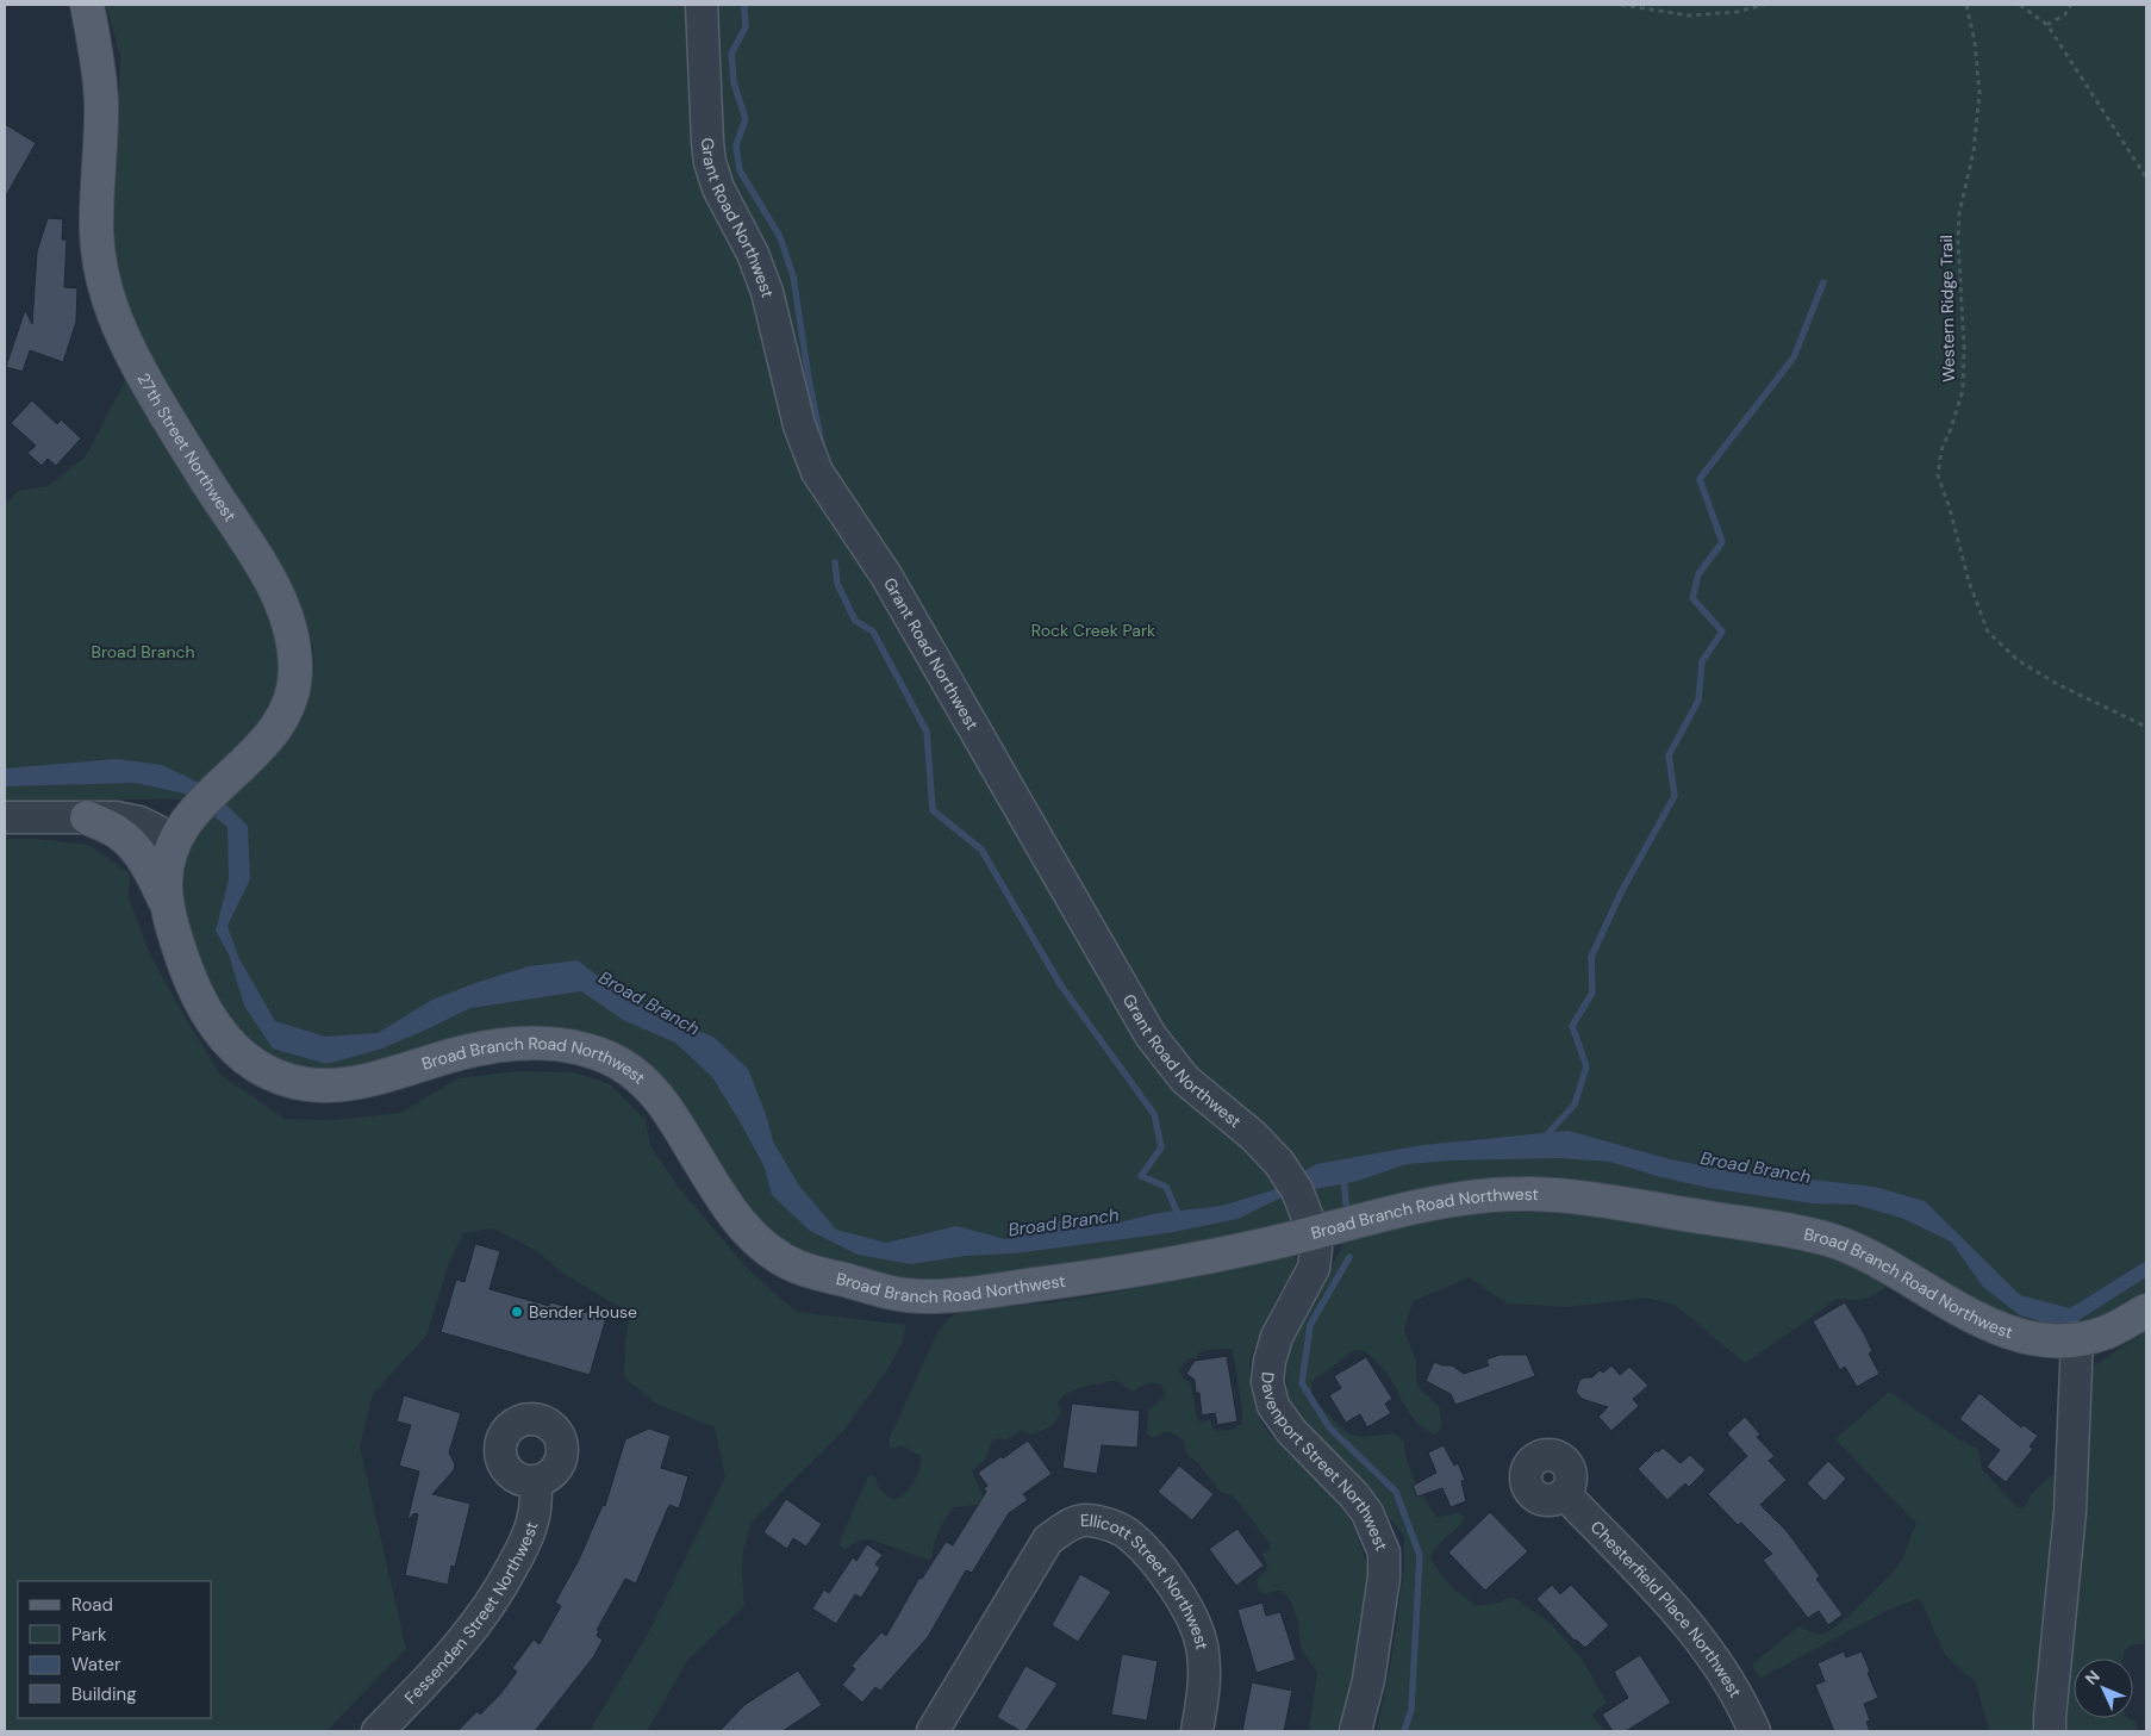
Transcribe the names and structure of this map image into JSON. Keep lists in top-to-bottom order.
{
  "streets": {
    "main road": ["27th Street Northwest", "Broad Branch Road Northwest"],
    "street": [
      "Grant Road Northwest",
      "Davenport Street Northwest",
      "Ellicott Street Northwest",
      "Chesterfield Place Northwest",
      "Fessenden Street Northwest"
    ],
    "path": ["Western Ridge Trail"]
  },
  "crossings": [
    ["Grant Road Northwest", "Broad Branch Road Northwest"],
    ["Grant Road Northwest", "Davenport Street Northwest"],
    ["27th Street Northwest", "Broad Branch Road Northwest"],
    ["Broad Branch Road Northwest", "Davenport Street Northwest"]
  ],
  "water": ["Broad Branch"],
  "parks": ["Rock Creek Park", "Broad Branch"],
  "places": ["Bender House"],
  "legend": [
    "Road",
    "Park",
    "Water",
    "Building"
  ],
  "north": "top left"
}
